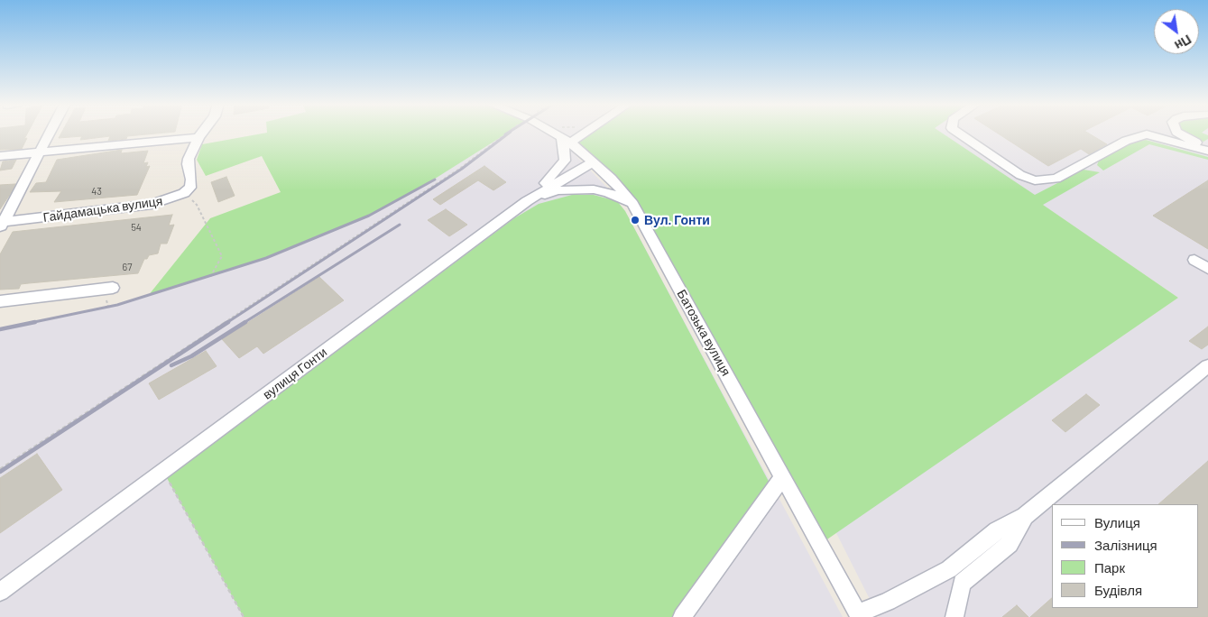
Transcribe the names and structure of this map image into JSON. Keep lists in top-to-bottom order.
{
  "streets": {
    "street": ["Гайдамацька вулиця", "Батозька вулиця", "вулиця Гонти"]
  },
  "crossings": [
    ["Батозька вулиця", "вулиця Гонти"]
  ],
  "places": ["Вул. Гонти"],
  "house_numbers": ["43", "54", "67"],
  "legend": [
    "Вулиця",
    "Залізниця",
    "Парк",
    "Будівля"
  ],
  "north": "bottom right"
}
